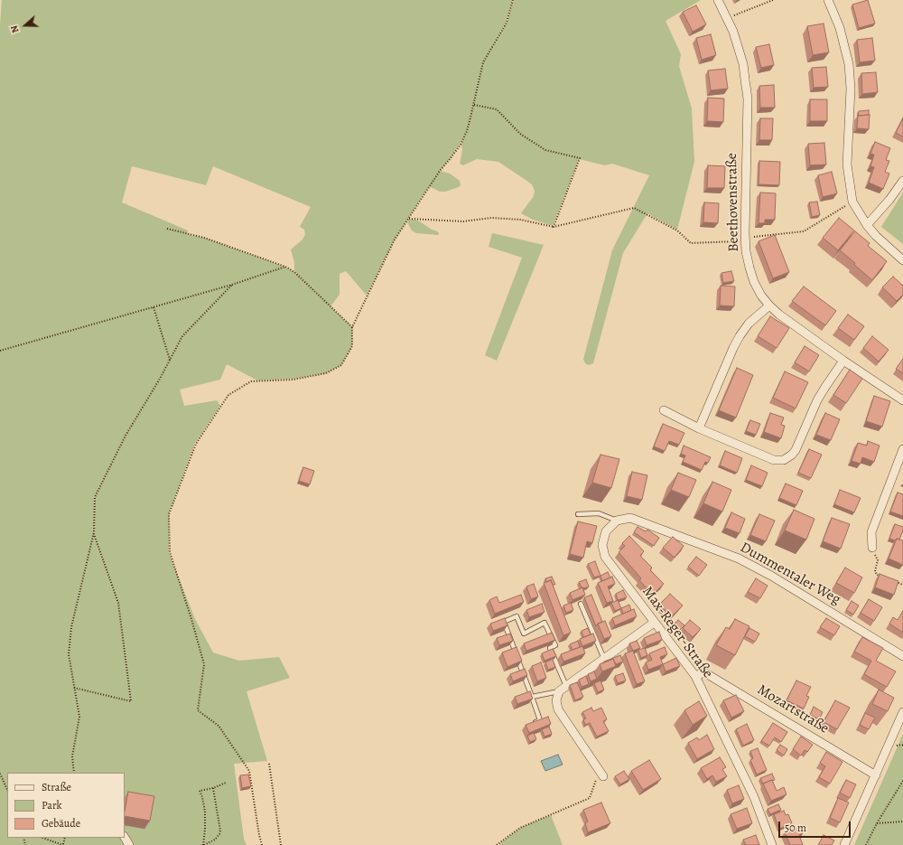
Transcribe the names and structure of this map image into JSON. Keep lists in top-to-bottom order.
{
  "streets": {
    "street": [
      "Beethovenstraße",
      "Dummentaler Weg",
      "Max-Reger-Straße",
      "Mozartstraße"
    ]
  },
  "crossings": [
    ["Dummentaler Weg", "Max-Reger-Straße"],
    ["Max-Reger-Straße", "Mozartstraße"]
  ],
  "legend": ["Straße", "Park", "Gebäude"],
  "scale_bar": "50 m",
  "north": "left"
}
